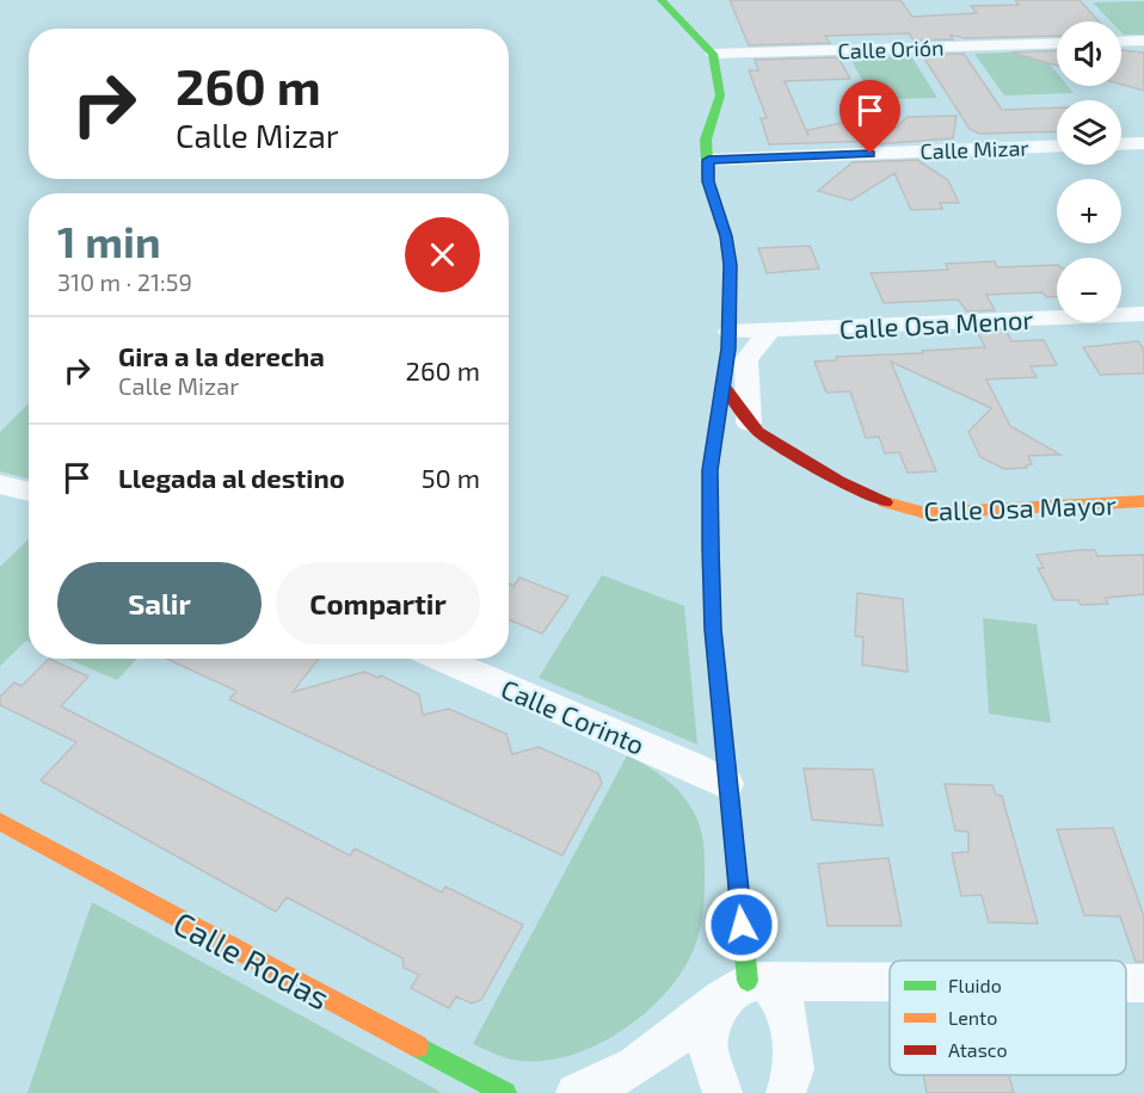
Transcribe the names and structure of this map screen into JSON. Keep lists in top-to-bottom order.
{
  "streets": {
    "street": [
      "Calle Orión",
      "Calle Mizar",
      "Calle Osa Menor",
      "Calle Osa Mayor",
      "Calle Corinto",
      "Calle Rodas"
    ]
  },
  "legend": ["Fluido", "Lento", "Atasco"],
  "page": {
    "map_buttons": ["+", "−"],
    "turn": ["260 m", "Calle Mizar"],
    "heading": ["1 min", "310 m · 21:59"],
    "list": [
      {
        "name": "Gira a la derecha",
        "note": "Calle Mizar",
        "value": "260 m"
      },
      {
        "name": "Llegada al destino",
        "value": "50 m"
      }
    ],
    "buttons": ["Salir", "Compartir"]
  }
}
